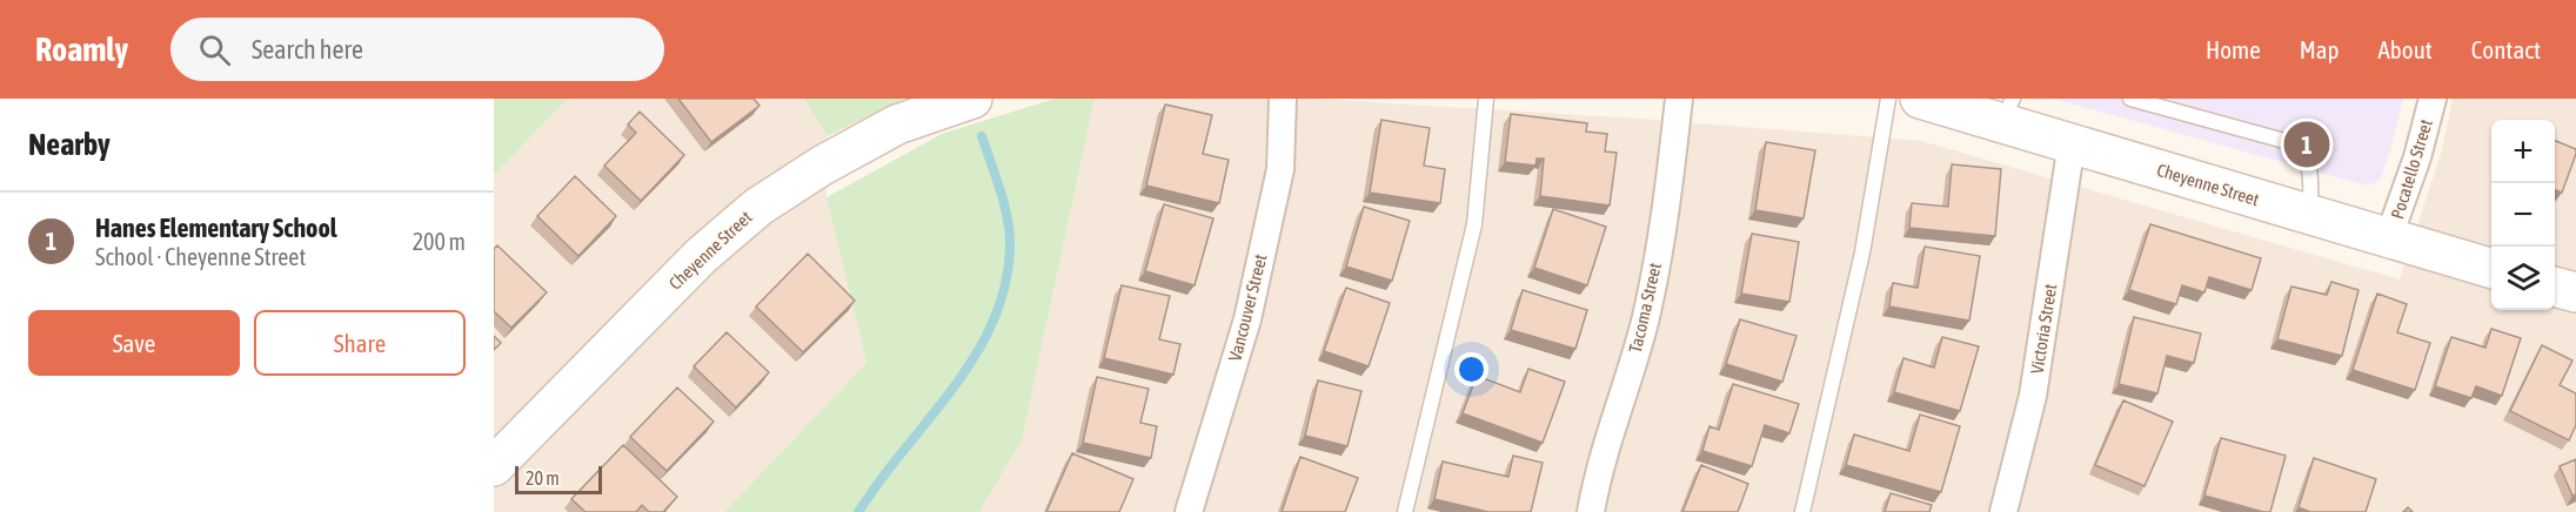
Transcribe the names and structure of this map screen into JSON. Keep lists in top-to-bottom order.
{
  "streets": {
    "street": [
      "Pocatello Street",
      "Cheyenne Street",
      "Vancouver Street",
      "Tacoma Street",
      "Victoria Street"
    ]
  },
  "crossings": [
    ["Pocatello Street", "Cheyenne Street"],
    ["Cheyenne Street", "Victoria Street"]
  ],
  "scale_bar": "20 m",
  "page": {
    "header": "Roamly",
    "search": "Search here",
    "nav": [
      "Home",
      "Map",
      "About",
      "Contact"
    ],
    "heading": "Nearby",
    "pins": "1",
    "map_buttons": ["+", "−"],
    "list": [
      {
        "mark": "1",
        "name": "Hanes Elementary School",
        "note": "School · Cheyenne Street",
        "value": "200 m"
      }
    ],
    "buttons": ["Save", "Share"],
    "scale": "20 m"
  }
}
